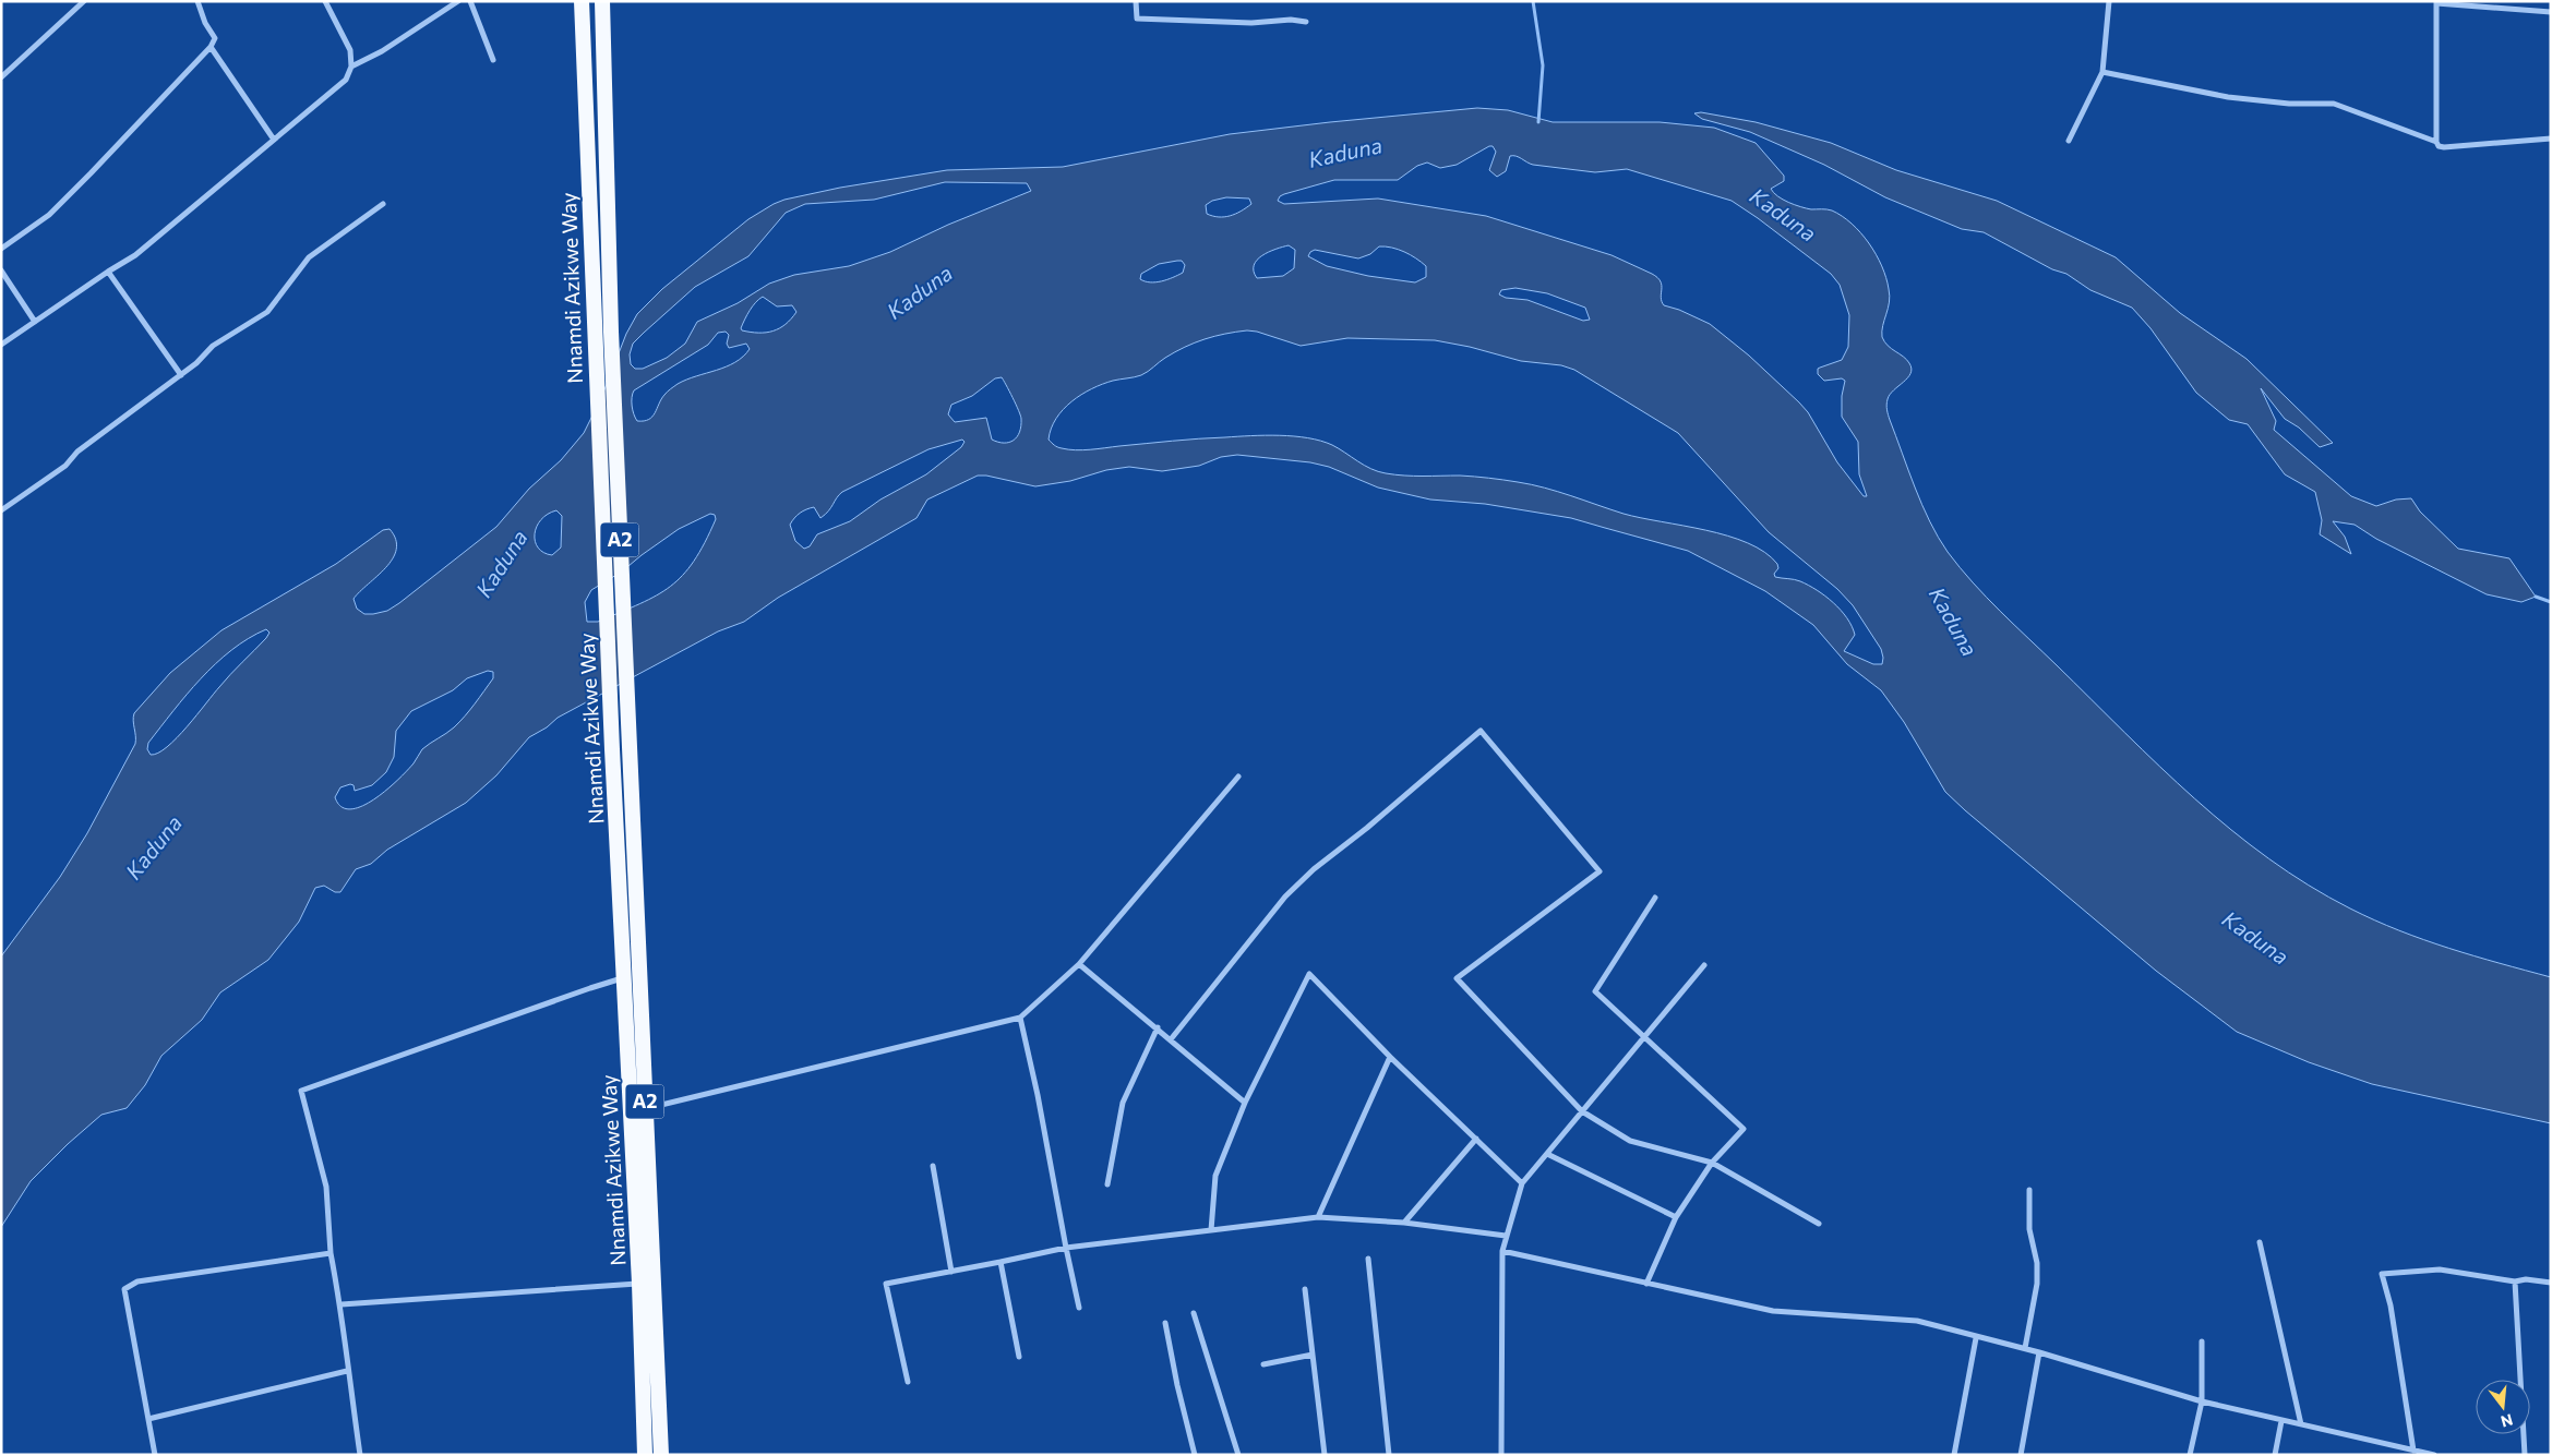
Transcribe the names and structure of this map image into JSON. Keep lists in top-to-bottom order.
{
  "streets": {
    "highway": ["Nnamdi Azikwe Way", "A2"]
  },
  "water": ["Kaduna"],
  "north": "bottom"
}
